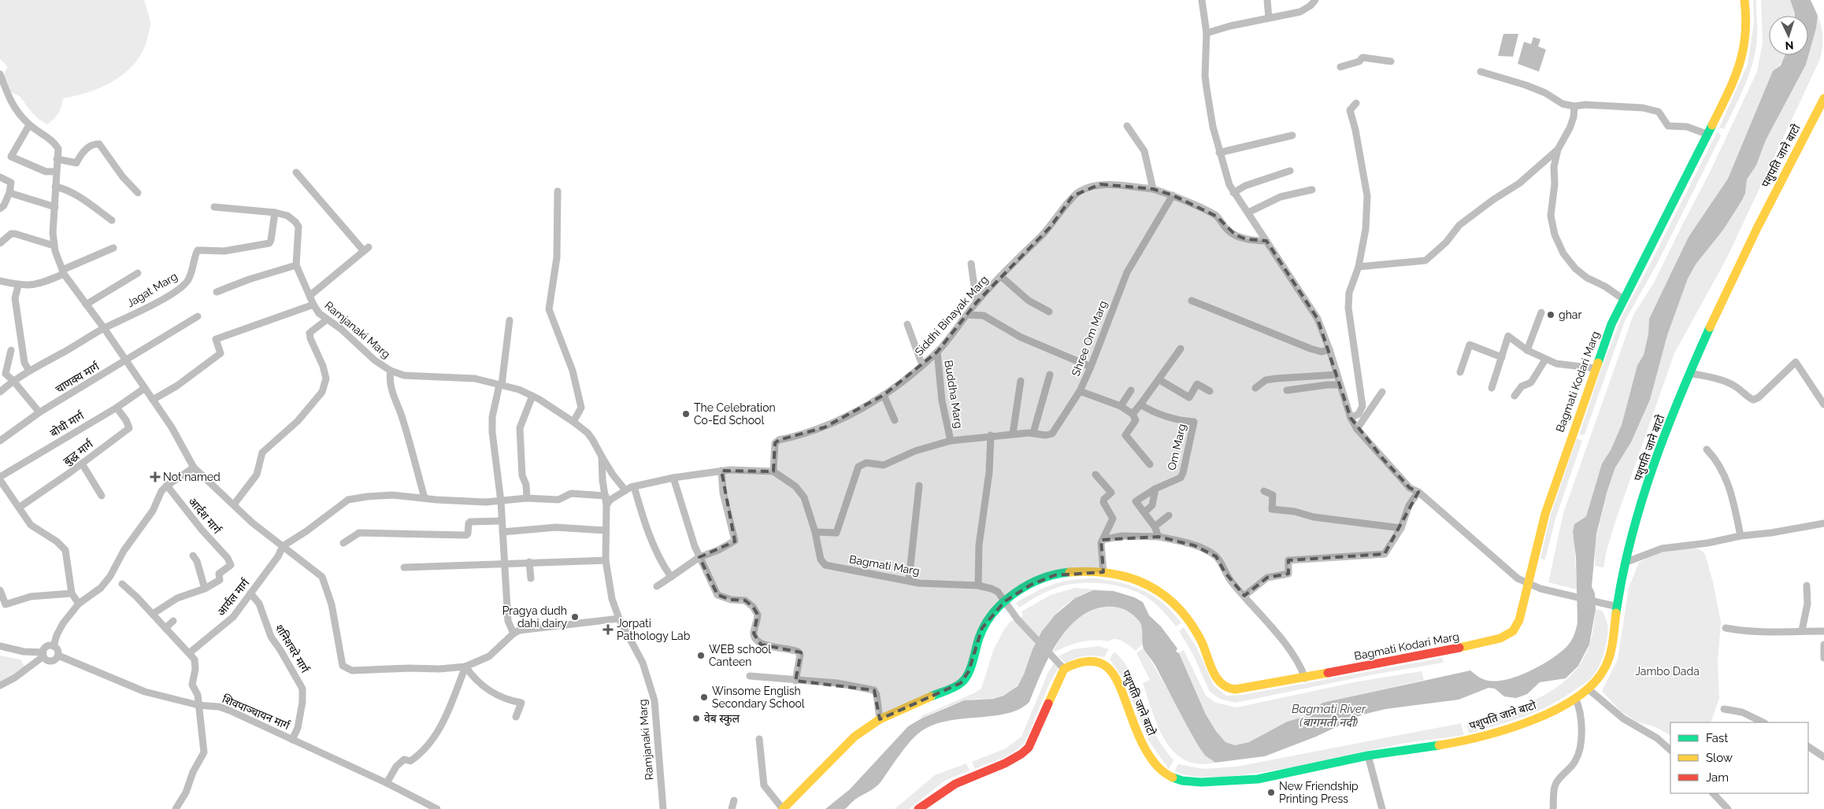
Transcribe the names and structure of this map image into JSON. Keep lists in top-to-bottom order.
{
  "streets": {
    "main road": ["पशुपति जाने बाटो", "Bagmati Kodari Marg"],
    "street": [
      "Jagat Marg",
      "Siddhi Binayak Marg",
      "Ramjanaki Marg",
      "Shree Om Marg",
      "चाणक्य मार्ग",
      "Buddha Marg",
      "बोधी मार्ग",
      "Om Marg",
      "बुद्ध मार्ग",
      "आर्दश मार्ग",
      "Bagmati Marg",
      "आर्यल मार्ग",
      "शनिशचरे मार्ग",
      "शिवपाञ्चायन मार्ग"
    ]
  },
  "crossings": [
    ["पशुपति जाने बाटो", "Bagmati Marg"],
    ["Jagat Marg", "Ramjanaki Marg"],
    ["Siddhi Binayak Marg", "Shree Om Marg"],
    ["Siddhi Binayak Marg", "Buddha Marg"],
    ["Siddhi Binayak Marg", "Bagmati Marg"],
    ["Shree Om Marg", "Buddha Marg"],
    ["Shree Om Marg", "Bagmati Marg"],
    ["Bagmati Kodari Marg", "Bagmati Marg"],
    ["बोधी मार्ग", "बुद्ध मार्ग"],
    ["आर्यल मार्ग", "शनिशचरे मार्ग"],
    ["शनिशचरे मार्ग", "शिवपाञ्चायन मार्ग"]
  ],
  "water": ["Bagmati River (बागमती नदी)"],
  "parks": ["Jambo Dada"],
  "places": {
    "other": [
      "ghar",
      "The Celebration Co-Ed School",
      "Pragya dudh dahi dairy",
      "WEB school Canteen",
      "Winsome English Secondary School",
      "वेब स्कुल",
      "New Friendship Printing Press"
    ],
    "health": ["Not named", "Jorpati Pathology Lab"]
  },
  "legend": ["Fast", "Slow", "Jam"],
  "north": "bottom"
}
